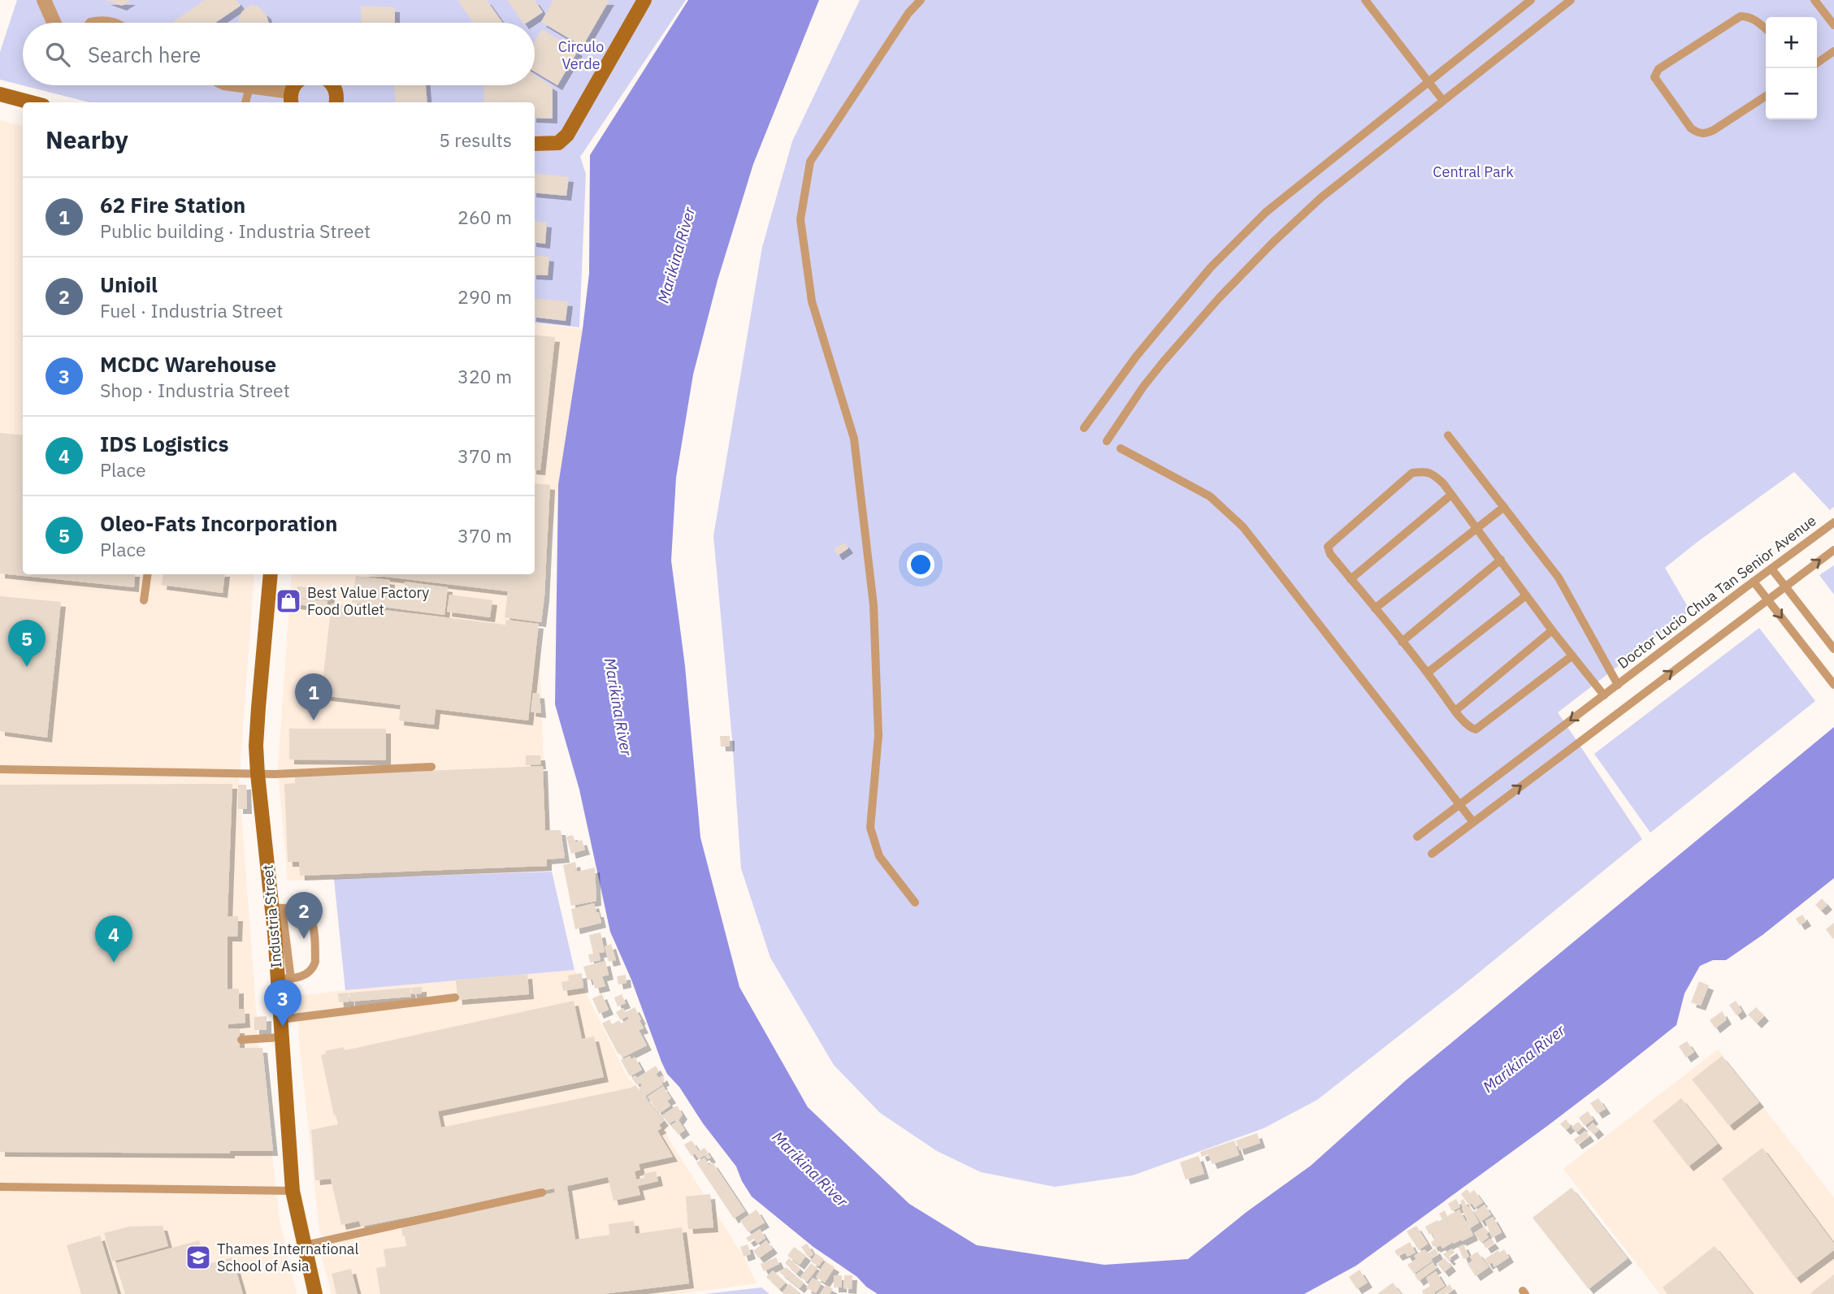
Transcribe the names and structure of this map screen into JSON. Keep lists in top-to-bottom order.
{
  "streets": {
    "street": ["Industria Street"],
    "lane": ["Doctor Lucio Chua Tan Senior Avenue"]
  },
  "water": ["Marikina River"],
  "parks": ["Circulo Verde", "Central Park"],
  "places": {
    "shop": ["Best Value Factory Food Outlet"],
    "school or university": ["Thames International School of Asia"]
  },
  "page": {
    "map_buttons": ["+", "−"],
    "search": "Search here",
    "heading": ["Nearby", "5 results"],
    "list": [
      {
        "mark": "1",
        "name": "62 Fire Station",
        "note": "Public building · Industria Street",
        "value": "260 m"
      },
      {
        "mark": "2",
        "name": "Unioil",
        "note": "Fuel · Industria Street",
        "value": "290 m"
      },
      {
        "mark": "3",
        "name": "MCDC Warehouse",
        "note": "Shop · Industria Street",
        "value": "320 m"
      },
      {
        "mark": "4",
        "name": "IDS Logistics",
        "note": "Place",
        "value": "370 m"
      },
      {
        "mark": "5",
        "name": "Oleo-Fats Incorporation",
        "note": "Place",
        "value": "370 m"
      }
    ],
    "pins": [
      "5",
      "1",
      "2",
      "4",
      "3"
    ]
  }
}
